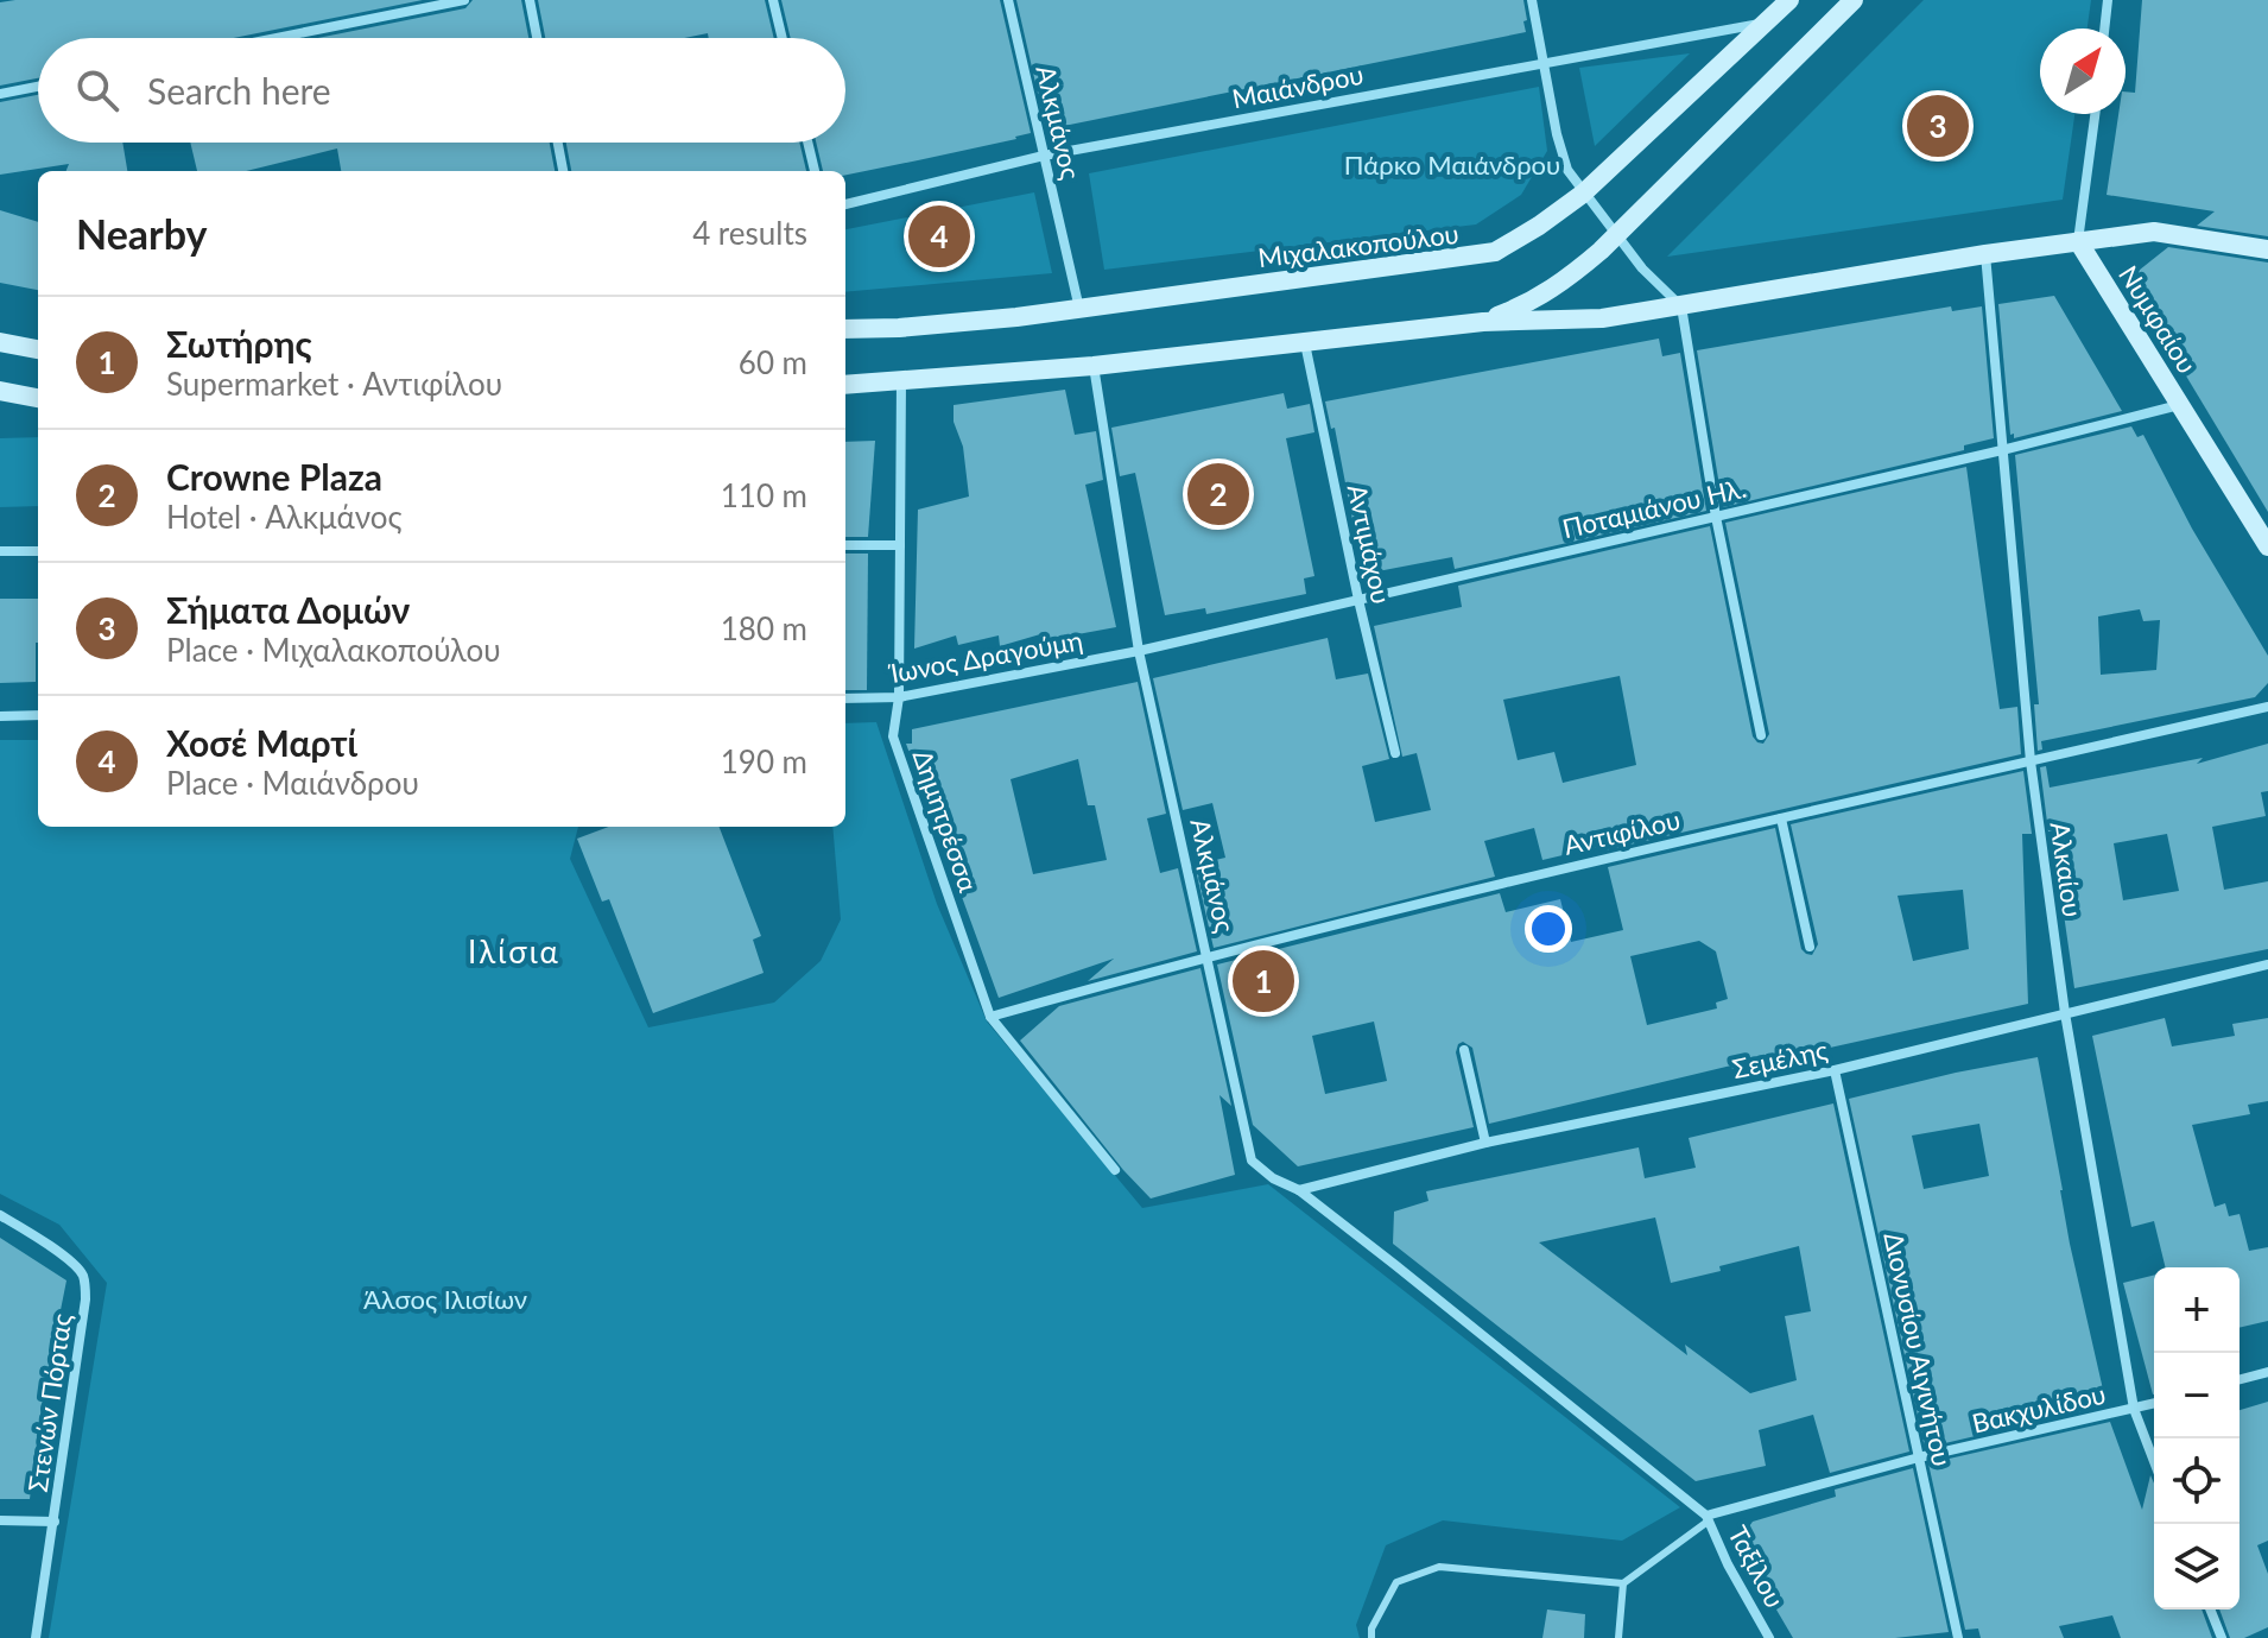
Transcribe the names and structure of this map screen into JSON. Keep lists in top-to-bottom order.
{
  "streets": {
    "main road": ["Μιχαλακοπούλου", "Νυμφαίου"],
    "street": [
      "Μαιάνδρου",
      "Αλκμάνος",
      "Ποταμιάνου Ηλ.",
      "Αντιμάχου",
      "Ίωνος Δραγούμη",
      "Δημητρέσσα",
      "Αντιφίλου",
      "Αλκαίου",
      "Σεμέλης",
      "Διονυσίου Αιγινήτου",
      "Στενών Πόρτας",
      "Βακχυλίδου",
      "Ταξίλου"
    ]
  },
  "crossings": [
    ["Μαιάνδρου", "Αλκμάνος"],
    ["Μαιάνδρου", "Μιχαλακοπούλου"],
    ["Αλκμάνος", "Μιχαλακοπούλου"],
    ["Αλκμάνος", "Ποταμιάνου Ηλ."],
    ["Αλκμάνος", "Ίωνος Δραγούμη"],
    ["Αλκμάνος", "Αντιφίλου"],
    ["Αλκμάνος", "Σεμέλης"],
    ["Αλκμάνος", "Βακχυλίδου"],
    ["Αλκμάνος", "Ταξίλου"],
    ["Νυμφαίου", "Ποταμιάνου Ηλ."],
    ["Ποταμιάνου Ηλ.", "Αντιμάχου"],
    ["Ποταμιάνου Ηλ.", "Ίωνος Δραγούμη"],
    ["Ποταμιάνου Ηλ.", "Αλκαίου"],
    ["Ίωνος Δραγούμη", "Δημητρέσσα"],
    ["Δημητρέσσα", "Αντιφίλου"],
    ["Αντιφίλου", "Αλκαίου"],
    ["Αλκαίου", "Σεμέλης"],
    ["Αλκαίου", "Βακχυλίδου"],
    ["Σεμέλης", "Διονυσίου Αιγινήτου"],
    ["Διονυσίου Αιγινήτου", "Βακχυλίδου"],
    ["Βακχυλίδου", "Ταξίλου"]
  ],
  "districts": ["Iλίσια"],
  "parks": ["Πάρκο Μαιάνδρου", "Άλσος Ιλισίων"],
  "north": "top right",
  "page": {
    "search": "Search here",
    "pins": [
      "3",
      "4",
      "2",
      "1"
    ],
    "heading": ["Nearby", "4 results"],
    "list": [
      {
        "mark": "1",
        "name": "Σωτήρης",
        "note": "Supermarket · Αντιφίλου",
        "value": "60 m"
      },
      {
        "mark": "2",
        "name": "Crowne Plaza",
        "note": "Hotel · Αλκμάνος",
        "value": "110 m"
      },
      {
        "mark": "3",
        "name": "Σήματα Δομών",
        "note": "Place · Μιχαλακοπούλου",
        "value": "180 m"
      },
      {
        "mark": "4",
        "name": "Χοσέ Μαρτί",
        "note": "Place · Μαιάνδρου",
        "value": "190 m"
      }
    ],
    "map_buttons": ["+", "−"]
  }
}
